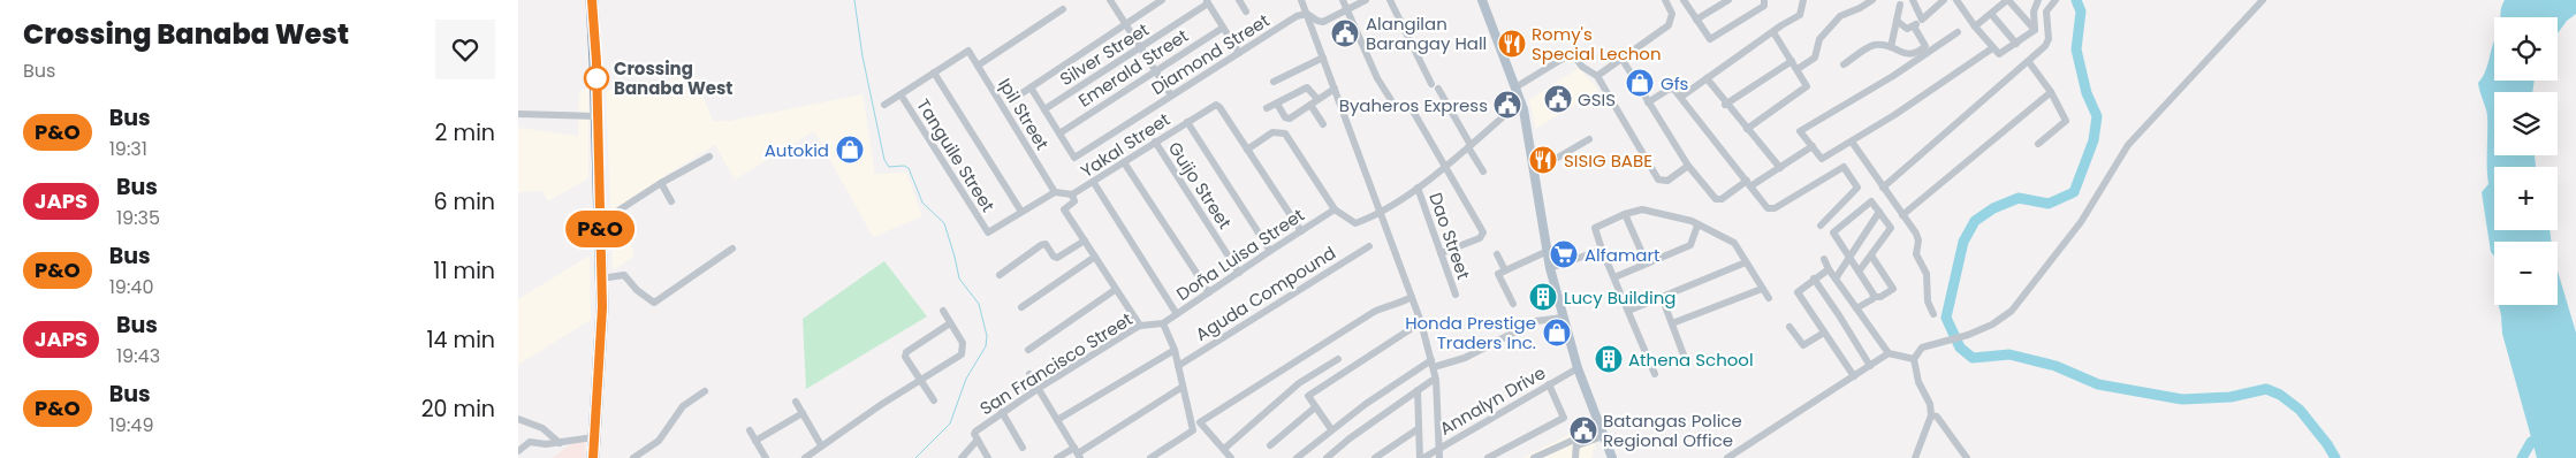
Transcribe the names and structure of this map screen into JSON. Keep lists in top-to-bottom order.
{
  "streets": {
    "street": [
      "Silver Street",
      "Diamond Street",
      "Emerald Street",
      "Ipil Street",
      "Yakal Street",
      "Tanguile Street",
      "Guijo Street",
      "Dao Street",
      "Doña Luisa Street",
      "Aguda Compound",
      "San Francisco Street",
      "Annalyn Drive"
    ]
  },
  "crossings": [
    ["Diamond Street", "Emerald Street"],
    ["Ipil Street", "Yakal Street"],
    ["Yakal Street", "Guijo Street"],
    ["Guijo Street", "Doña Luisa Street"],
    ["Doña Luisa Street", "San Francisco Street"]
  ],
  "places": {
    "public building": [
      "Alangilan Barangay Hall",
      "GSIS",
      "Byaheros Express",
      "Batangas Police Regional Office"
    ],
    "restaurant": ["Romy's Special Lechon", "SISIG BABE"],
    "other": ["Crossing Banaba West"],
    "shop": ["Gfs", "Autokid", "Honda Prestige Traders Inc."],
    "supermarket": ["Alfamart"],
    "building": ["Lucy Building", "Athena School"]
  },
  "lines": ["bus line P&O"],
  "page": {
    "heading": ["Crossing Banaba West", "Bus"],
    "on_map": "P&O",
    "map_buttons": ["+", "−"],
    "list": [
      {
        "mark": "P&O",
        "name": "Bus",
        "note": "19:31",
        "value": "2 min"
      },
      {
        "mark": "JAPS",
        "name": "Bus",
        "note": "19:35",
        "value": "6 min"
      },
      {
        "mark": "P&O",
        "name": "Bus",
        "note": "19:40",
        "value": "11 min"
      },
      {
        "mark": "JAPS",
        "name": "Bus",
        "note": "19:43",
        "value": "14 min"
      },
      {
        "mark": "P&O",
        "name": "Bus",
        "note": "19:49",
        "value": "20 min"
      }
    ]
  }
}
